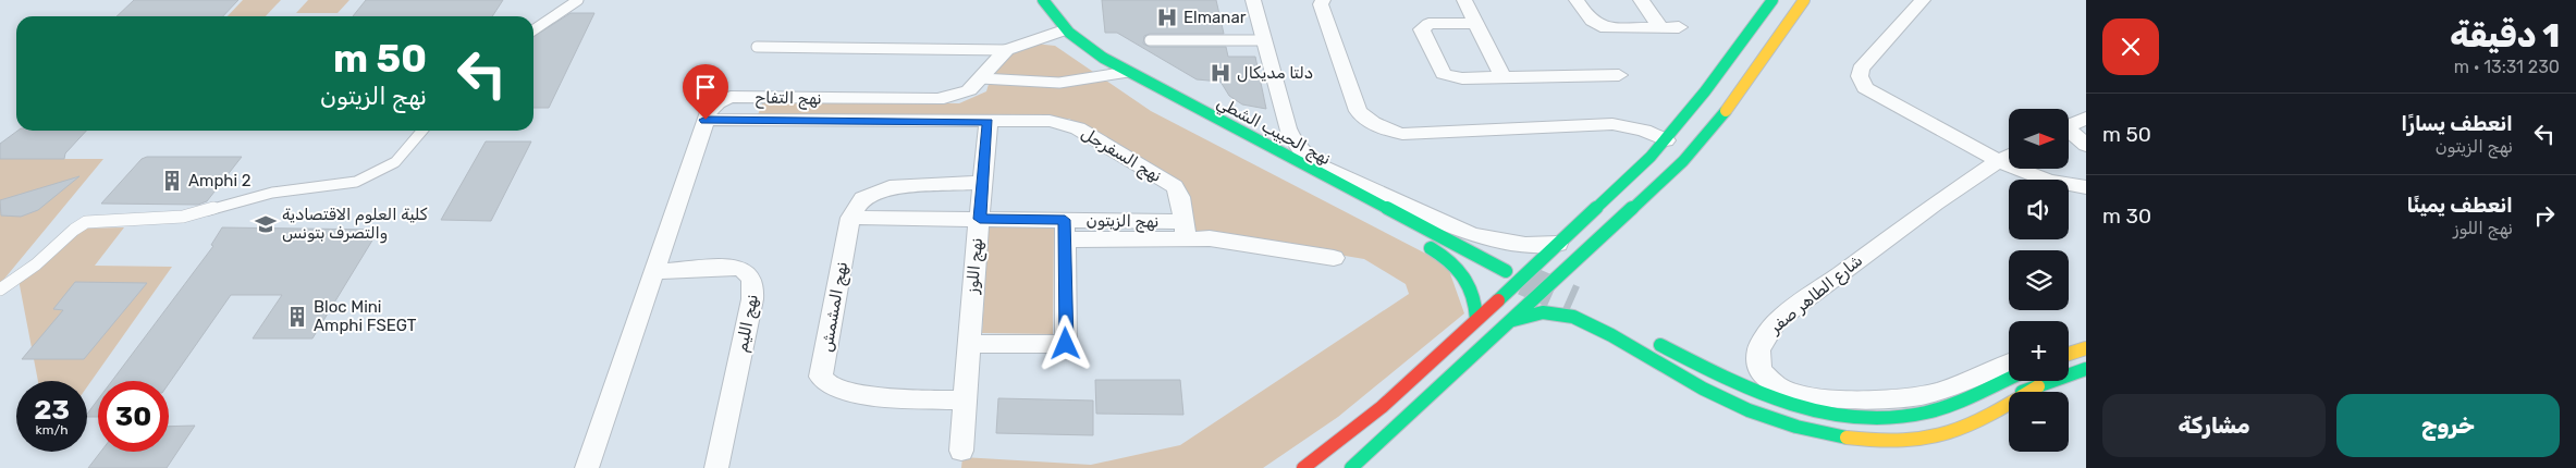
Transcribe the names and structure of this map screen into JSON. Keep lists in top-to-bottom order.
{
  "streets": {
    "street": [
      "نهج التفاح",
      "نهج الحبيب الشطي",
      "نهج السفرجل",
      "نهج الزيتون",
      "نهج اللوز",
      "شارع الطاهر صفر",
      "نهج المشمش",
      "نهج الليم"
    ]
  },
  "crossings": [
    ["نهج التفاح", "نهج الحبيب الشطي"],
    ["نهج التفاح", "نهج السفرجل"],
    ["نهج التفاح", "نهج الليم"],
    ["نهج السفرجل", "نهج الزيتون"],
    ["نهج السفرجل", "نهج اللوز"],
    ["نهج الزيتون", "نهج اللوز"],
    ["نهج اللوز", "نهج المشمش"]
  ],
  "places": {
    "hospital": ["Elmanar", "دلتا مديكال"],
    "building": ["Amphi 2", "Bloc Mini Amphi FSEGT"],
    "school or university": ["كلية العلوم الاقتصادية والتصرف بتونس"]
  },
  "north": "right",
  "page": {
    "heading": ["1 دقيقة", "230 m · 13:31"],
    "turn": ["50 m", "نهج الزيتون"],
    "list": [
      {
        "name": "انعطف يسارًا",
        "note": "نهج الزيتون",
        "value": "50 m"
      },
      {
        "name": "انعطف يمينًا",
        "note": "نهج اللوز",
        "value": "30 m"
      }
    ],
    "map_buttons": ["+", "−"],
    "speed": "23 km/h",
    "limit": "30",
    "buttons": ["خروج", "مشاركة"]
  }
}
